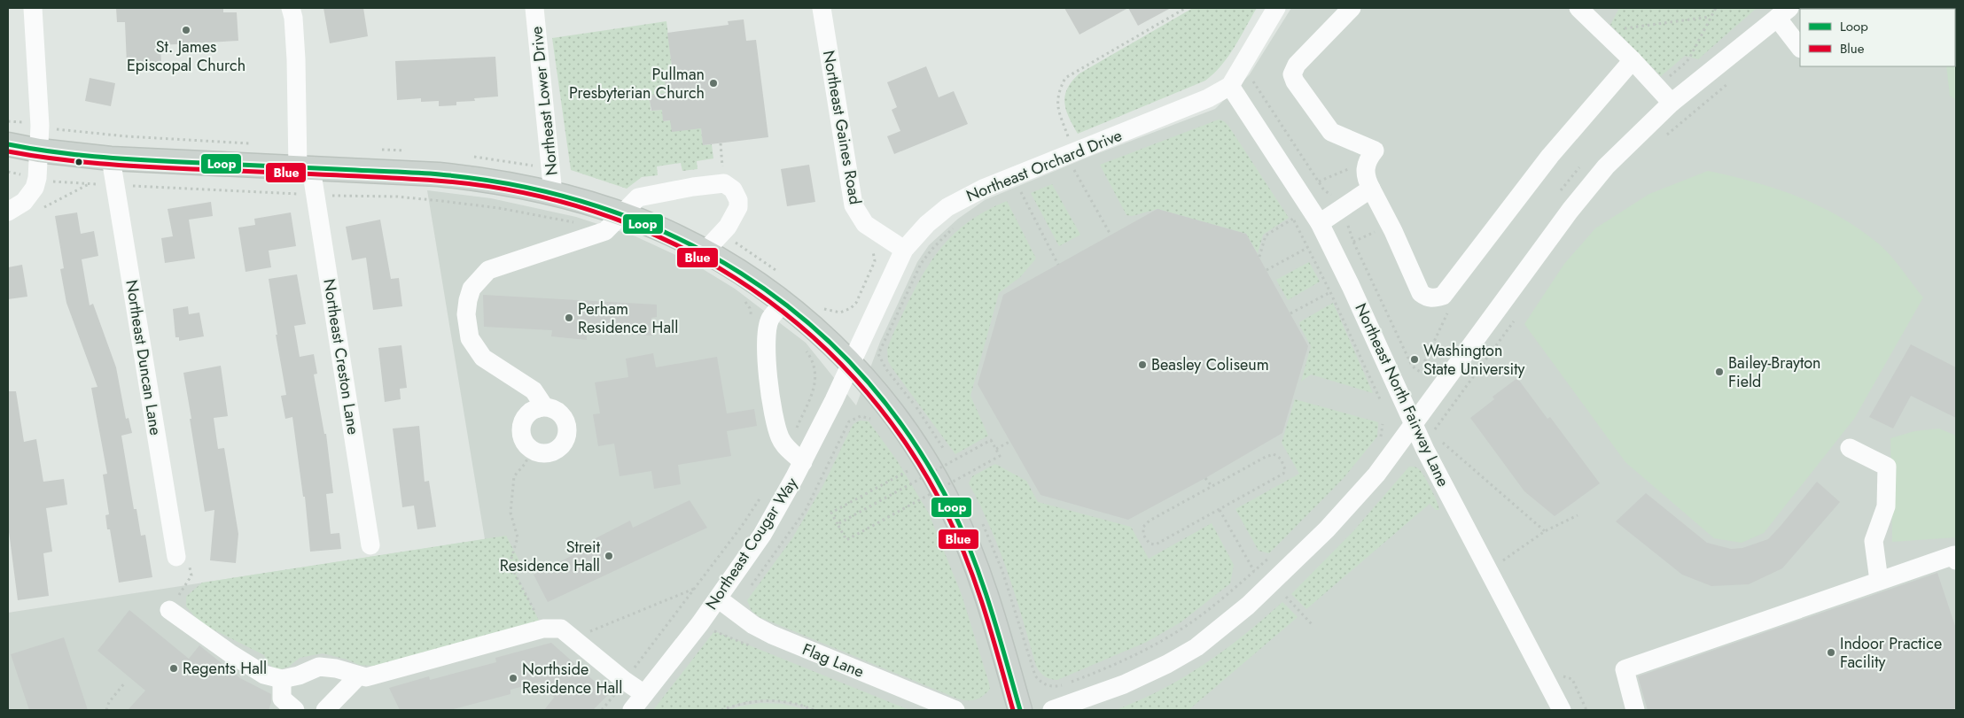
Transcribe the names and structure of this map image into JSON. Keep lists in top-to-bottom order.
{
  "streets": {
    "street": [
      "Northeast Lower Drive",
      "Northeast Gaines Road",
      "Northeast Orchard Drive",
      "Northeast Creston Lane",
      "Northeast Duncan Lane",
      "Northeast North Fairway Lane",
      "Northeast Cougar Way",
      "Flag Lane"
    ]
  },
  "crossings": [
    ["Northeast Gaines Road", "Northeast Orchard Drive"],
    ["Northeast Orchard Drive", "Northeast North Fairway Lane"],
    ["Northeast Orchard Drive", "Northeast Cougar Way"],
    ["Northeast Cougar Way", "Flag Lane"]
  ],
  "places": [
    "St. James Episcopal Church",
    "Pullman Presbyterian Church",
    "Perham Residence Hall",
    "Washington State University",
    "Beasley Coliseum",
    "Bailey-Brayton Field",
    "Streit Residence Hall",
    "Indoor Practice Facility",
    "Regents Hall",
    "Northside Residence Hall"
  ],
  "lines": ["transit line Loop", "transit line Blue"],
  "legend": ["Loop", "Blue"]
}
